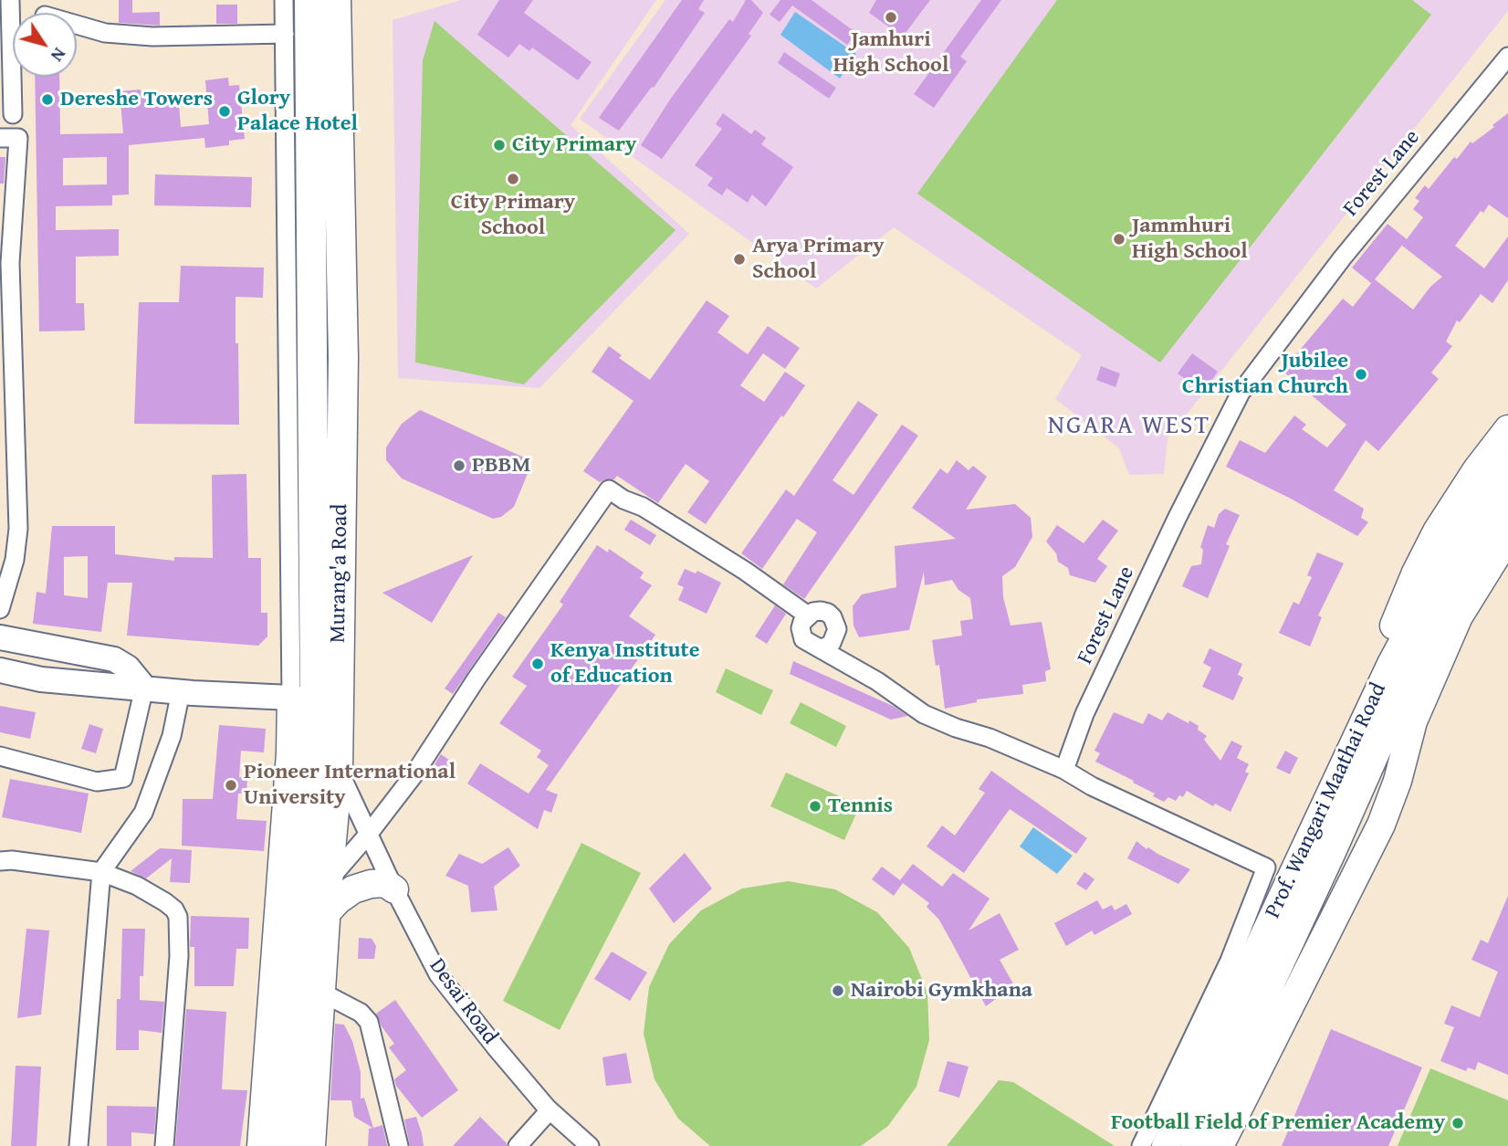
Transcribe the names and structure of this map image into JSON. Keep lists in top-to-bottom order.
{
  "streets": {
    "highway": ["Murang'a Road"],
    "main road": ["Prof. Wangari Maathai Road"],
    "street": ["Forest Lane", "Desai Road"]
  },
  "crossings": [
    ["Murang'a Road", "Desai Road"]
  ],
  "districts": ["NGARA WEST"],
  "places": [
    "Jamhuri High School",
    "Dereshe Towers",
    "Glory Palace Hotel",
    "City Primary",
    "City Primary School",
    "Jammhuri High School",
    "Arya Primary School",
    "Jubilee Christian Church",
    "PBBM",
    "Kenya Institute of Education",
    "Pioneer International University",
    "Tennis",
    "Nairobi Gymkhana",
    "Football Field of Premier Academy"
  ],
  "north": "bottom right"
}
